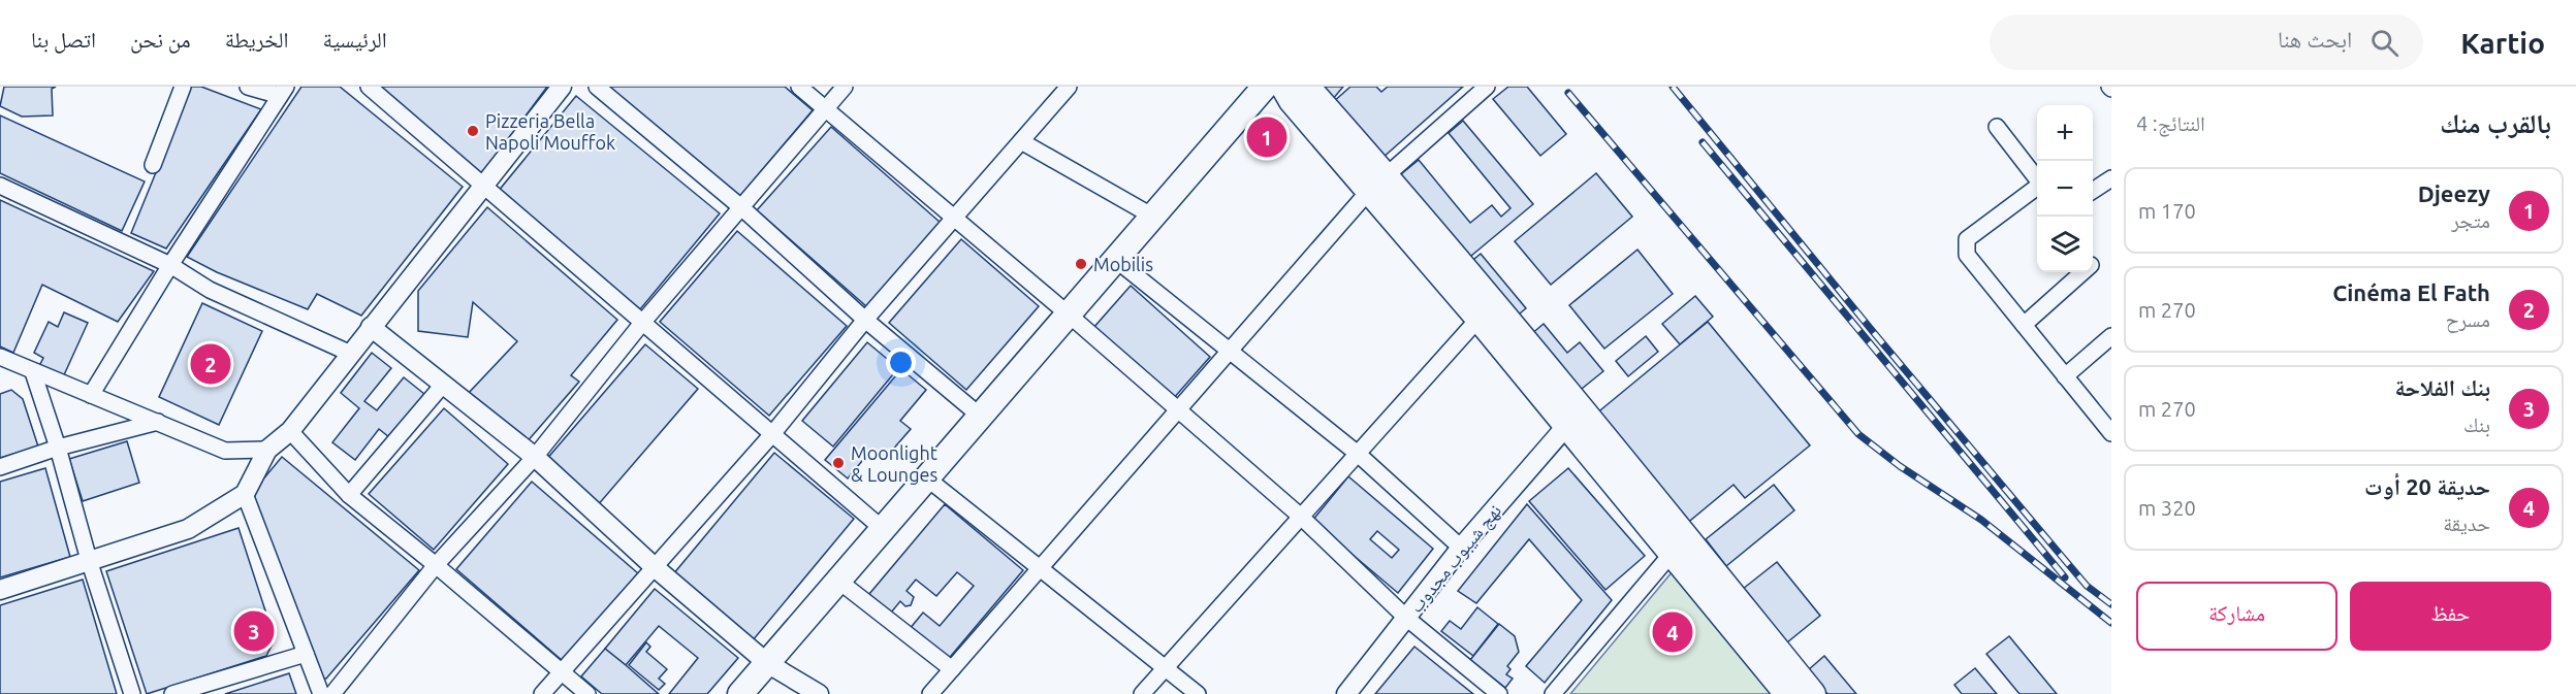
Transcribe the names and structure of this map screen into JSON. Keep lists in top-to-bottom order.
{
  "streets": {
    "street": ["نهج شيبوب مجدوب"]
  },
  "places": ["Pizzeria Bella Napoli Mouffok", "Mobilis", "Moonlight & Lounges"],
  "page": {
    "header": "Kartio",
    "search": "ابحث هنا",
    "nav": [
      "الرئيسية",
      "الخريطة",
      "من نحن",
      "اتصل بنا"
    ],
    "heading": ["بالقرب منك", "النتائج: 4"],
    "map_buttons": ["+", "−"],
    "pins": [
      "1",
      "2",
      "3",
      "4"
    ],
    "list": [
      {
        "mark": "1",
        "name": "Djeezy",
        "note": "متجر",
        "value": "170 m"
      },
      {
        "mark": "2",
        "name": "Cinéma El Fath",
        "note": "مسرح",
        "value": "270 m"
      },
      {
        "mark": "3",
        "name": "بنك الفلاحة",
        "note": "بنك",
        "value": "270 m"
      },
      {
        "mark": "4",
        "name": "حديقة 20 أوت",
        "note": "حديقة",
        "value": "320 m"
      }
    ],
    "buttons": ["حفظ", "مشاركة"]
  }
}
